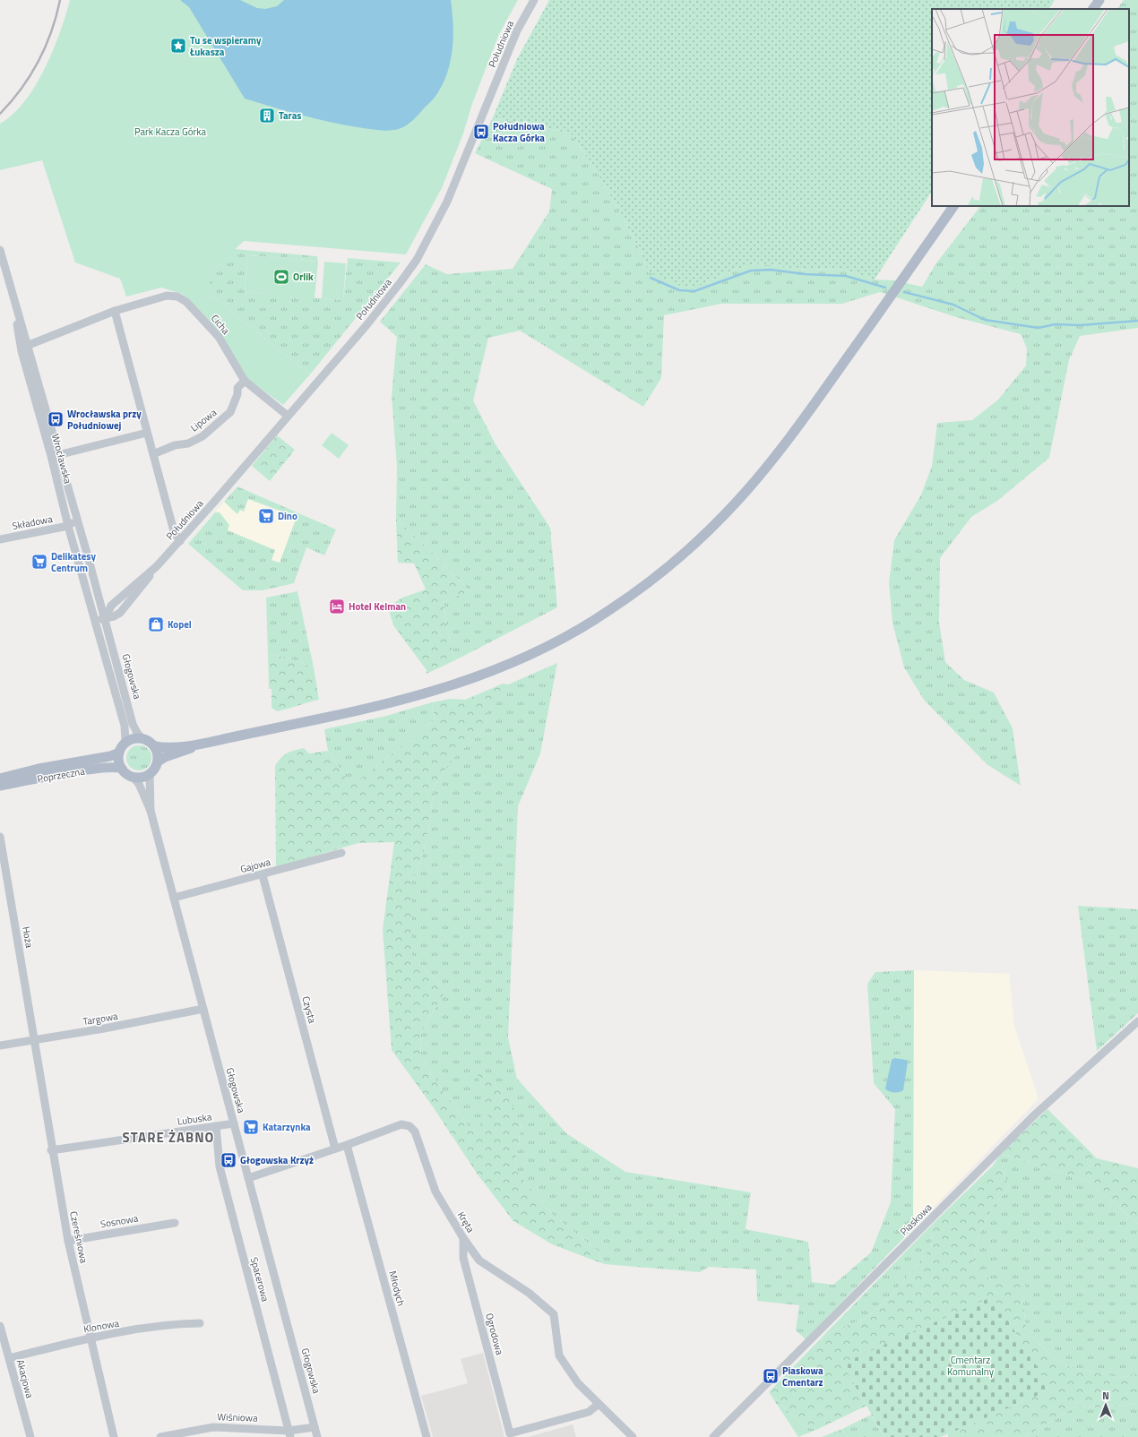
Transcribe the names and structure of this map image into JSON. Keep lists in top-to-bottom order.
{
  "streets": {
    "main road": ["Poprzeczna"],
    "street": [
      "Południowa",
      "Cicha",
      "Lipowa",
      "Wrocławska",
      "Składowa",
      "Głogowska",
      "Gajowa",
      "Hoża",
      "Czysta",
      "Targowa",
      "Lubuska",
      "Piaskowa",
      "Sosnowa",
      "Kręta",
      "Czereśniowa",
      "Spacerowa",
      "Młodych",
      "Klonowa",
      "Ogrodowa",
      "Akacjowa",
      "Wiśniowa"
    ]
  },
  "crossings": [
    ["Południowa", "Cicha"],
    ["Południowa", "Wrocławska"],
    ["Południowa", "Głogowska"],
    ["Cicha", "Lipowa"],
    ["Cicha", "Wrocławska"],
    ["Wrocławska", "Składowa"],
    ["Wrocławska", "Głogowska"],
    ["Głogowska", "Poprzeczna"],
    ["Głogowska", "Gajowa"],
    ["Głogowska", "Targowa"],
    ["Głogowska", "Lubuska"],
    ["Głogowska", "Kręta"],
    ["Głogowska", "Wiśniowa"],
    ["Gajowa", "Czysta"],
    ["Hoża", "Targowa"],
    ["Hoża", "Czereśniowa"],
    ["Czysta", "Kręta"],
    ["Targowa", "Czereśniowa"],
    ["Lubuska", "Czereśniowa"],
    ["Lubuska", "Spacerowa"],
    ["Sosnowa", "Czereśniowa"],
    ["Kręta", "Młodych"],
    ["Kręta", "Ogrodowa"],
    ["Czereśniowa", "Klonowa"],
    ["Spacerowa", "Wiśniowa"],
    ["Klonowa", "Akacjowa"]
  ],
  "districts": ["STARE ŻABNO"],
  "parks": ["Park Kacza Górka", "Cmentarz Komunalny"],
  "places": {
    "place": ["Tu se wspieramy Łukasza"],
    "building": ["Taras"],
    "bus stop": [
      "Południowa Kacza Górka",
      "Wrocławska przy Południowej",
      "Głogowska Krzyż",
      "Piaskowa Cmentarz"
    ],
    "sports": ["Orlik"],
    "supermarket": ["Dino", "Delikatesy Centrum", "Katarzynka"],
    "hotel": ["Hotel Kelman"],
    "shop": ["Kopel"]
  },
  "north": "top"
}
